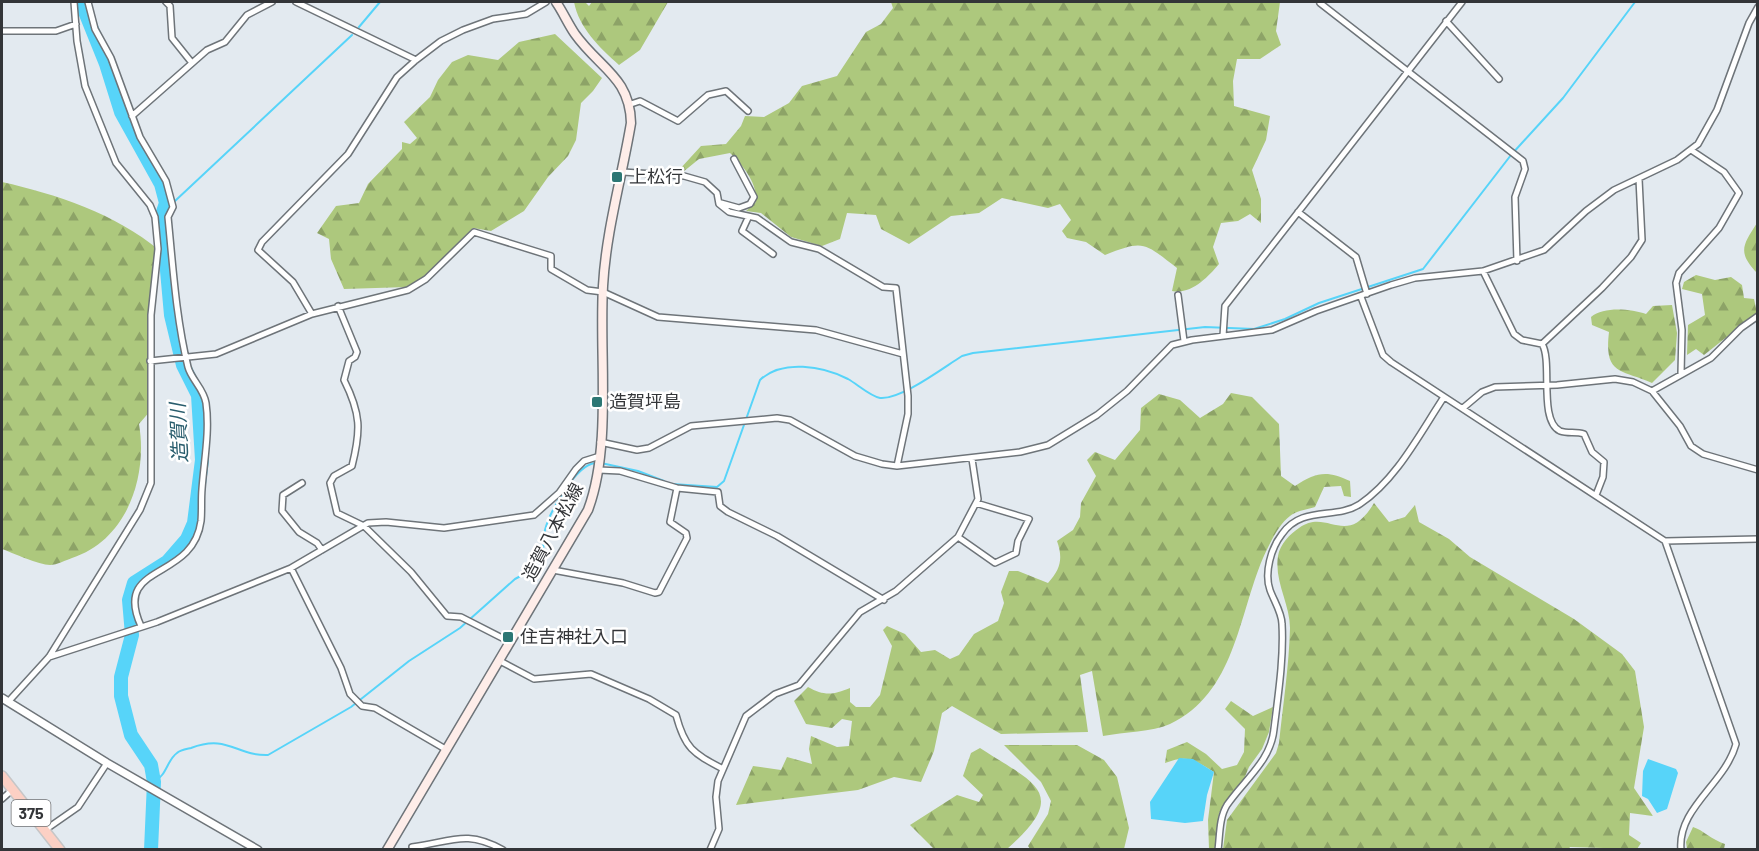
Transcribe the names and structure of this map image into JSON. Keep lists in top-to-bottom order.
{
  "streets": {
    "highway": ["375"],
    "main road": ["造賀八本松線"]
  },
  "water": ["造賀川"],
  "places": {
    "transit": ["上松行", "造賀坪島", "住吉神社入口"]
  }
}
